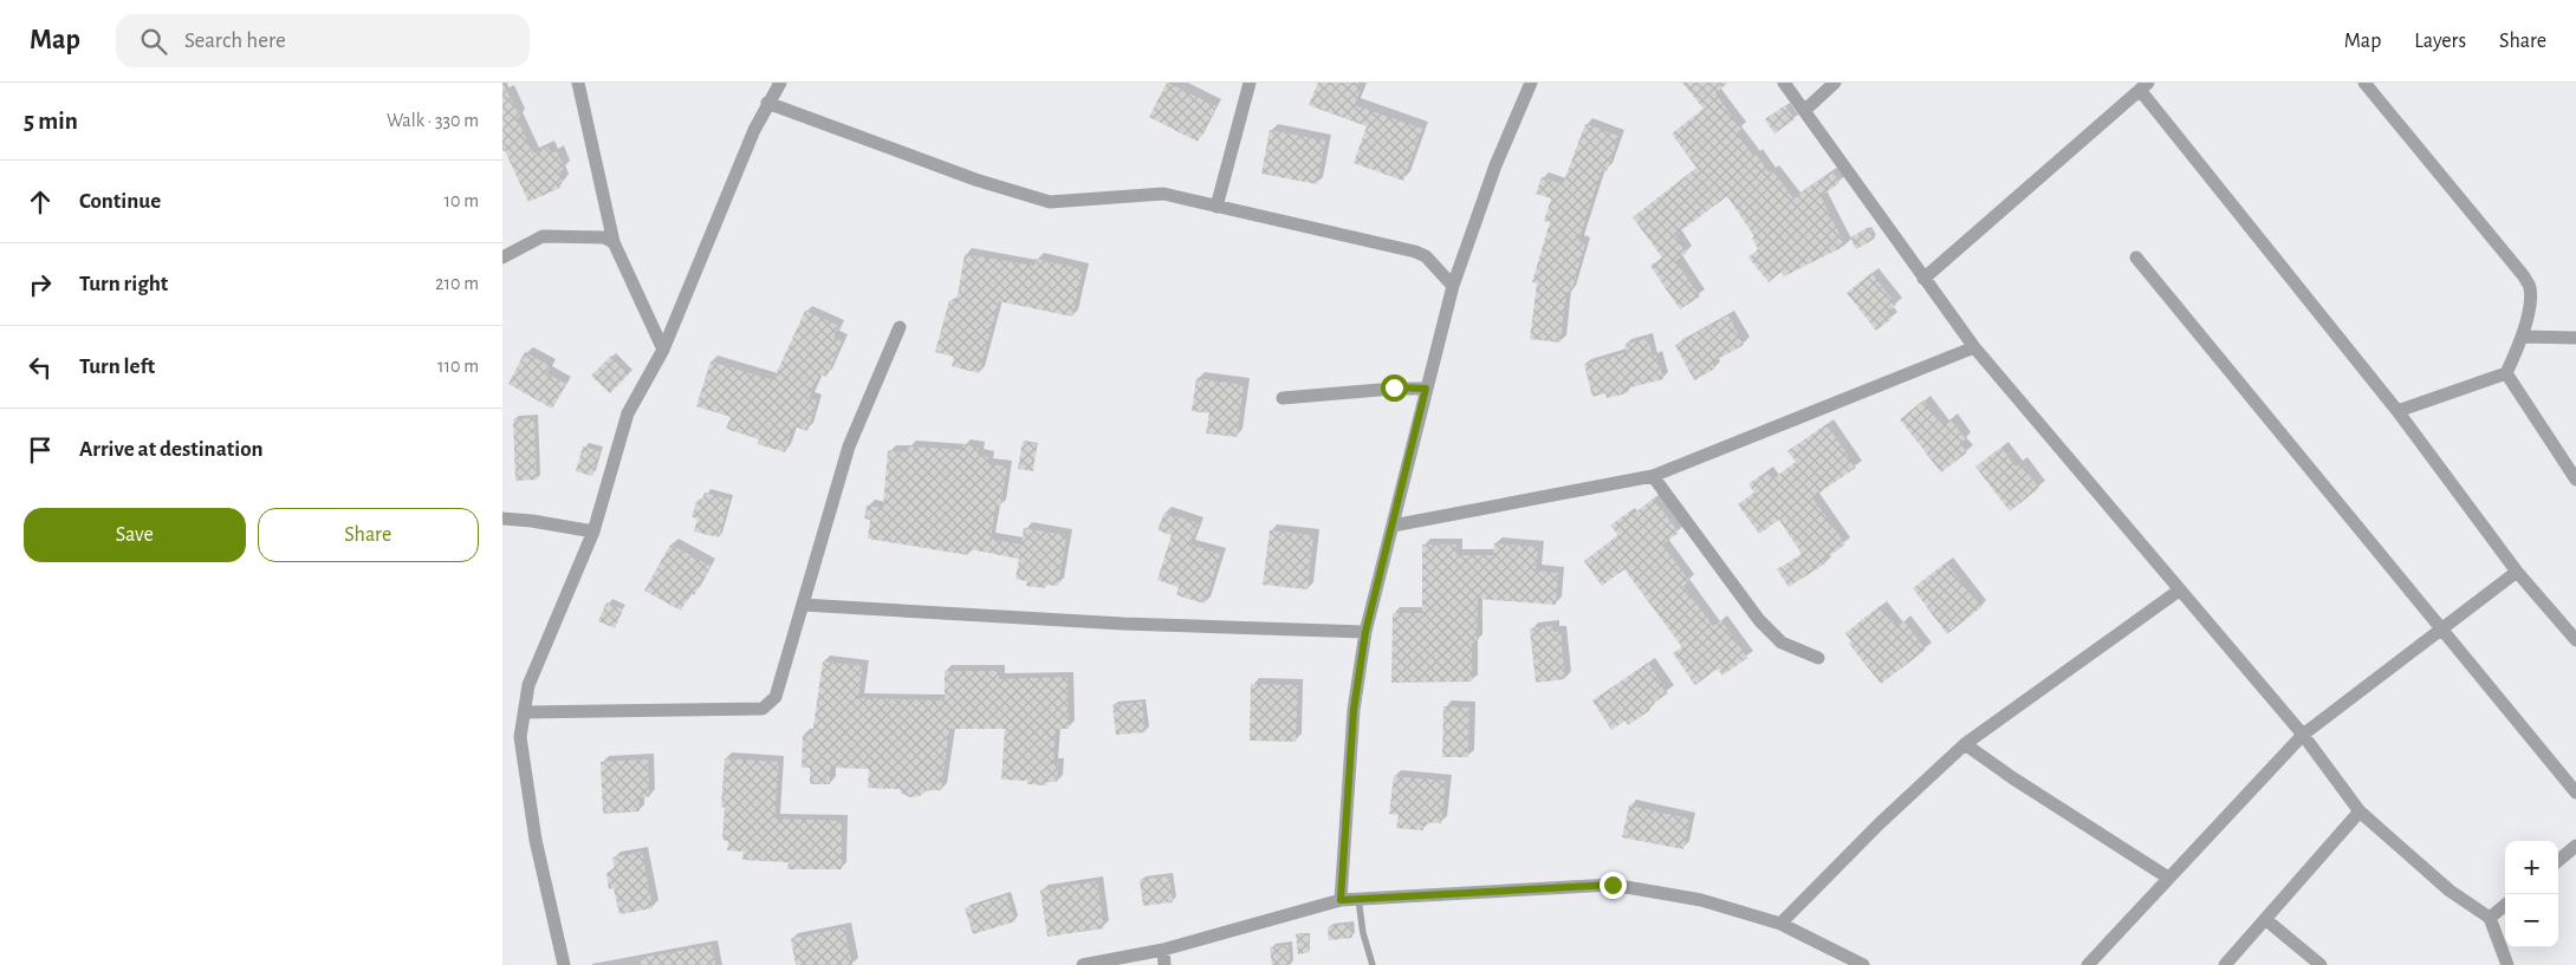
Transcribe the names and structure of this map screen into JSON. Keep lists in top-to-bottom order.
{
  "page": {
    "header": "Map",
    "search": "Search here",
    "nav": ["Map", "Layers", "Share"],
    "heading": ["5 min", "Walk · 330 m"],
    "list": [
      ["Continue", "10 m"],
      ["Turn right", "210 m"],
      ["Turn left", "110 m"],
      "Arrive at destination"
    ],
    "buttons": ["Save", "Share"],
    "map_buttons": ["+", "−"]
  }
}
